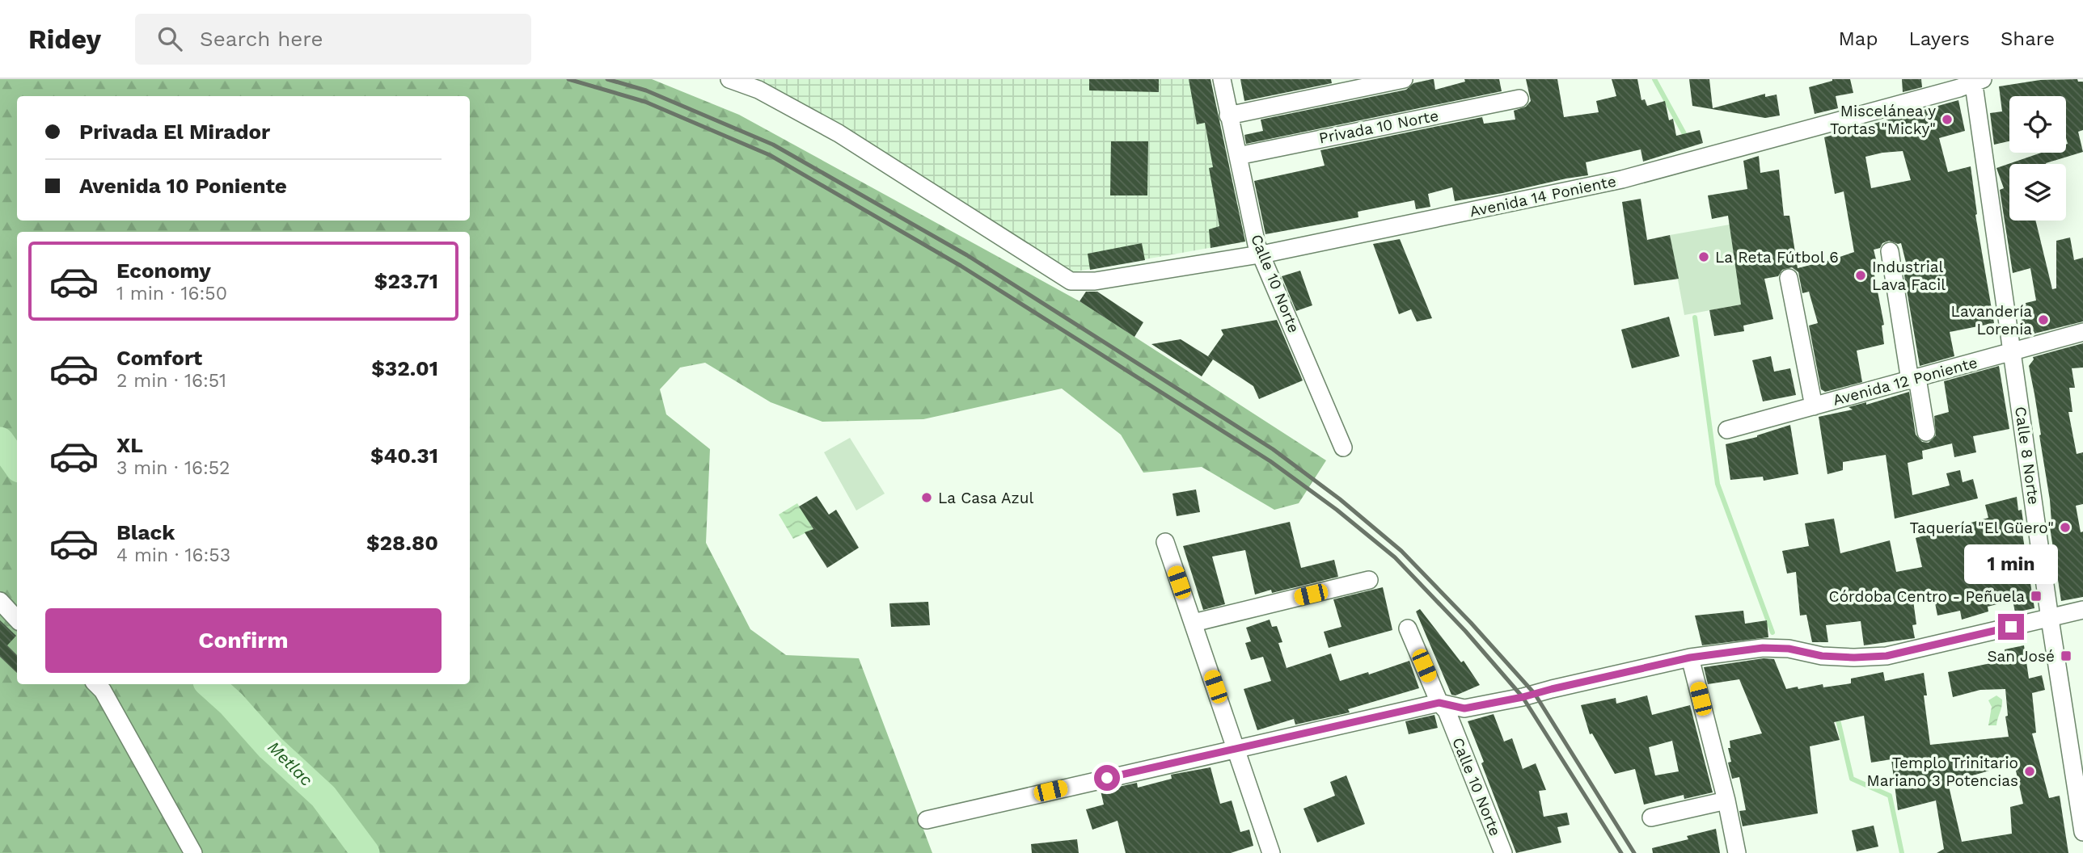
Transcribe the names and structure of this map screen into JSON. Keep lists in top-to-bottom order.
{
  "streets": {
    "street": [
      "Privada 10 Norte",
      "Avenida 14 Poniente",
      "Calle 10 Norte",
      "Avenida 12 Poniente",
      "Calle 8 Norte"
    ]
  },
  "crossings": [
    ["Privada 10 Norte", "Calle 10 Norte"],
    ["Avenida 14 Poniente", "Calle 10 Norte"],
    ["Avenida 14 Poniente", "Calle 8 Norte"],
    ["Avenida 12 Poniente", "Calle 8 Norte"]
  ],
  "water": ["Metlac"],
  "places": {
    "other": [
      "Miscelánea y Tortas \"Micky\"",
      "La Reta Fútbol 6",
      "Industrial Lava Facil",
      "Lavandería Lorenia",
      "La Casa Azul",
      "Taquería \"El Güero\"",
      "Templo Trinitario Mariano 3 Potencias"
    ],
    "transit": ["Córdoba Centro - Peñuela", "San José"]
  },
  "page": {
    "header": "Ridey",
    "search": "Search here",
    "nav": ["Map", "Layers", "Share"],
    "banner": ["Privada El Mirador", "Avenida 10 Poniente"],
    "list": [
      {
        "name": "Economy",
        "note": "1 min · 16:50",
        "value": "$23.71"
      },
      {
        "name": "Comfort",
        "note": "2 min · 16:51",
        "value": "$32.01"
      },
      {
        "name": "XL",
        "note": "3 min · 16:52",
        "value": "$40.31"
      },
      {
        "name": "Black",
        "note": "4 min · 16:53",
        "value": "$28.80"
      }
    ],
    "bubble": "1 min",
    "buttons": "Confirm"
  }
}
